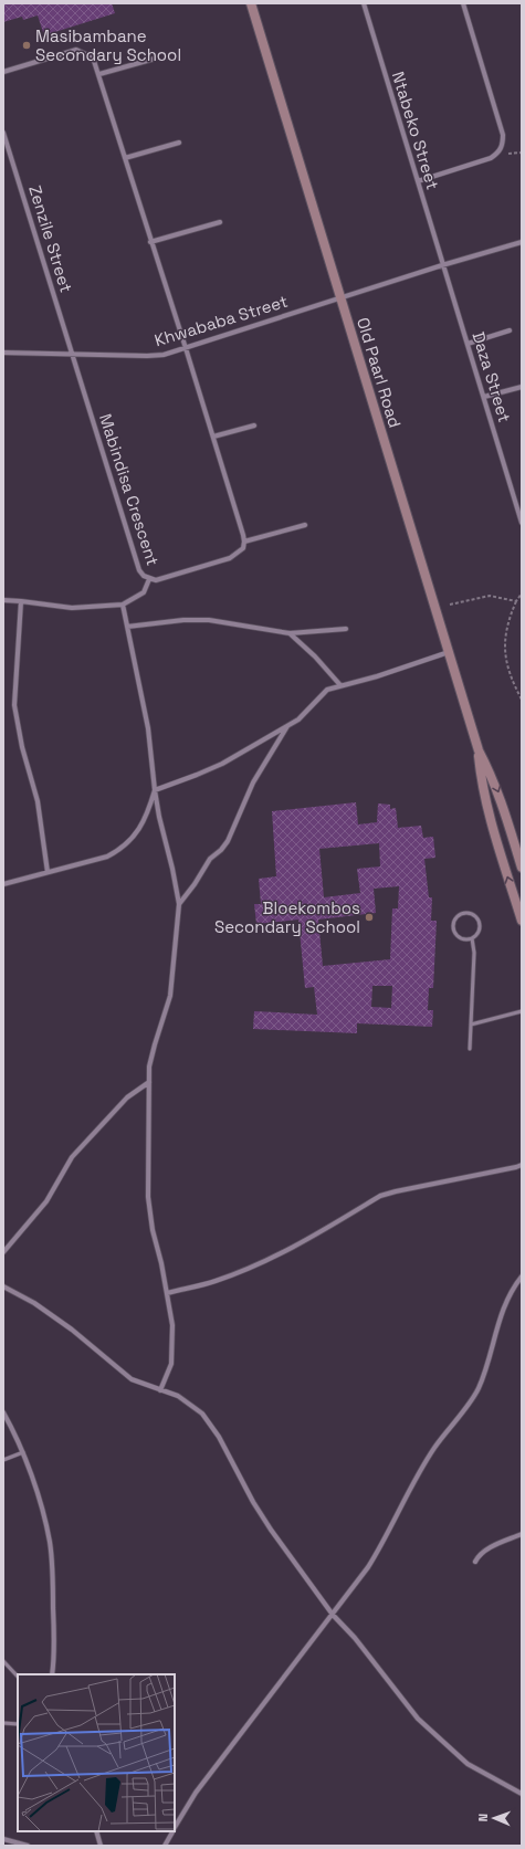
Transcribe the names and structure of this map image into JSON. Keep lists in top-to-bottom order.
{
  "streets": {
    "main road": ["Old Paarl Road"],
    "street": [
      "Ntabeko Street",
      "Zenzile Street",
      "Khwababa Street",
      "Daza Street",
      "Mabindisa Crescent"
    ]
  },
  "crossings": [
    ["Ntabeko Street", "Khwababa Street"],
    ["Ntabeko Street", "Daza Street"],
    ["Zenzile Street", "Khwababa Street"],
    ["Zenzile Street", "Mabindisa Crescent"],
    ["Khwababa Street", "Old Paarl Road"],
    ["Khwababa Street", "Daza Street"],
    ["Khwababa Street", "Mabindisa Crescent"]
  ],
  "places": ["Masibambane Secondary School", "Bloekombos Secondary School"],
  "north": "left"
}
